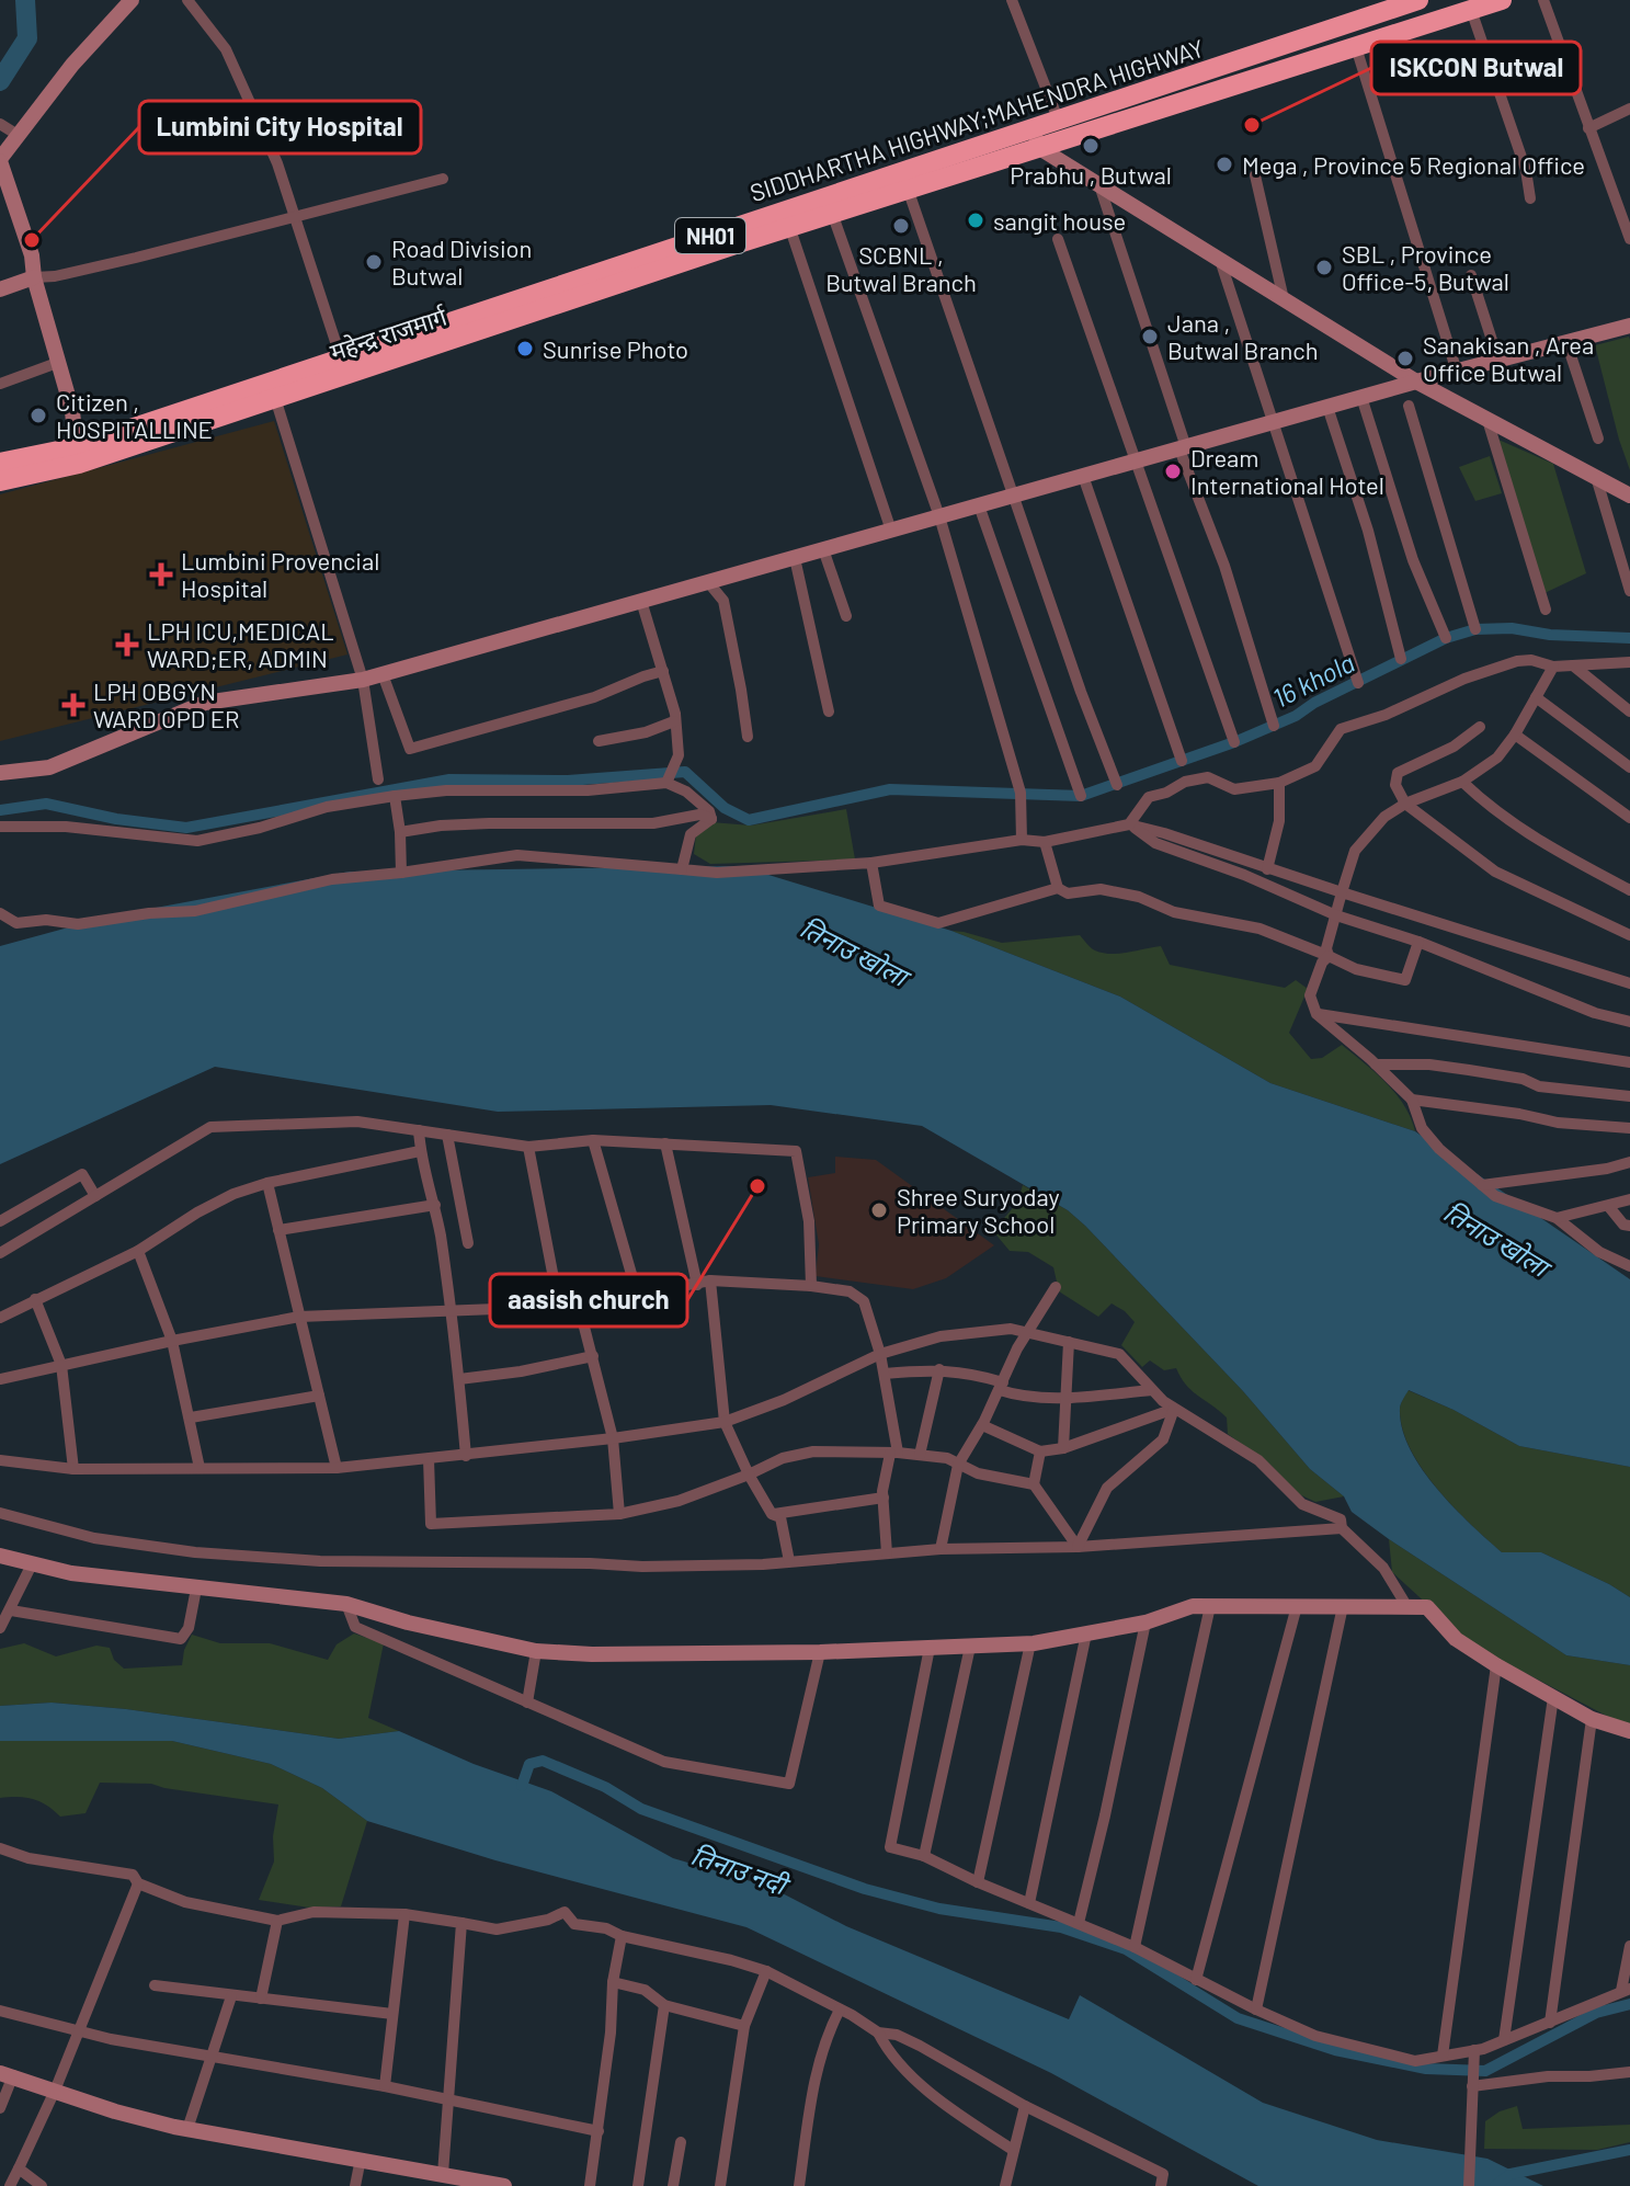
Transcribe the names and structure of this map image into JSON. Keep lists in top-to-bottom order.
{
  "streets": {
    "highway": ["SIDDHARTHA HIGHWAY;MAHENDRA HIGHWAY", "NH01", "महेन्द्र राजमार्ग"]
  },
  "crossings": [
    ["SIDDHARTHA HIGHWAY;MAHENDRA HIGHWAY", "महेन्द्र राजमार्ग"]
  ],
  "water": ["16 khola", "तिनाउ खोला", "तिनाउ नदी"],
  "places": {
    "other": [
      "ISKCON Butwal",
      "Prabhu , Butwal",
      "Mega , Province 5 Regional Office",
      "sangit house",
      "SCBNL , Butwal Branch",
      "Lumbini City Hospital",
      "Road Division Butwal",
      "SBL , Province Office-5, Butwal",
      "Jana , Butwal Branch",
      "Sunrise Photo",
      "Sanakisan , Area Office Butwal",
      "Citizen , HOSPITALLINE",
      "Dream International Hotel",
      "aasish church",
      "Shree Suryoday Primary School"
    ],
    "health": ["Lumbini Provencial Hospital", "LPH ICU,MEDICAL WARD;ER, ADMIN", "LPH OBGYN WARD OPD ER"]
  }
}
